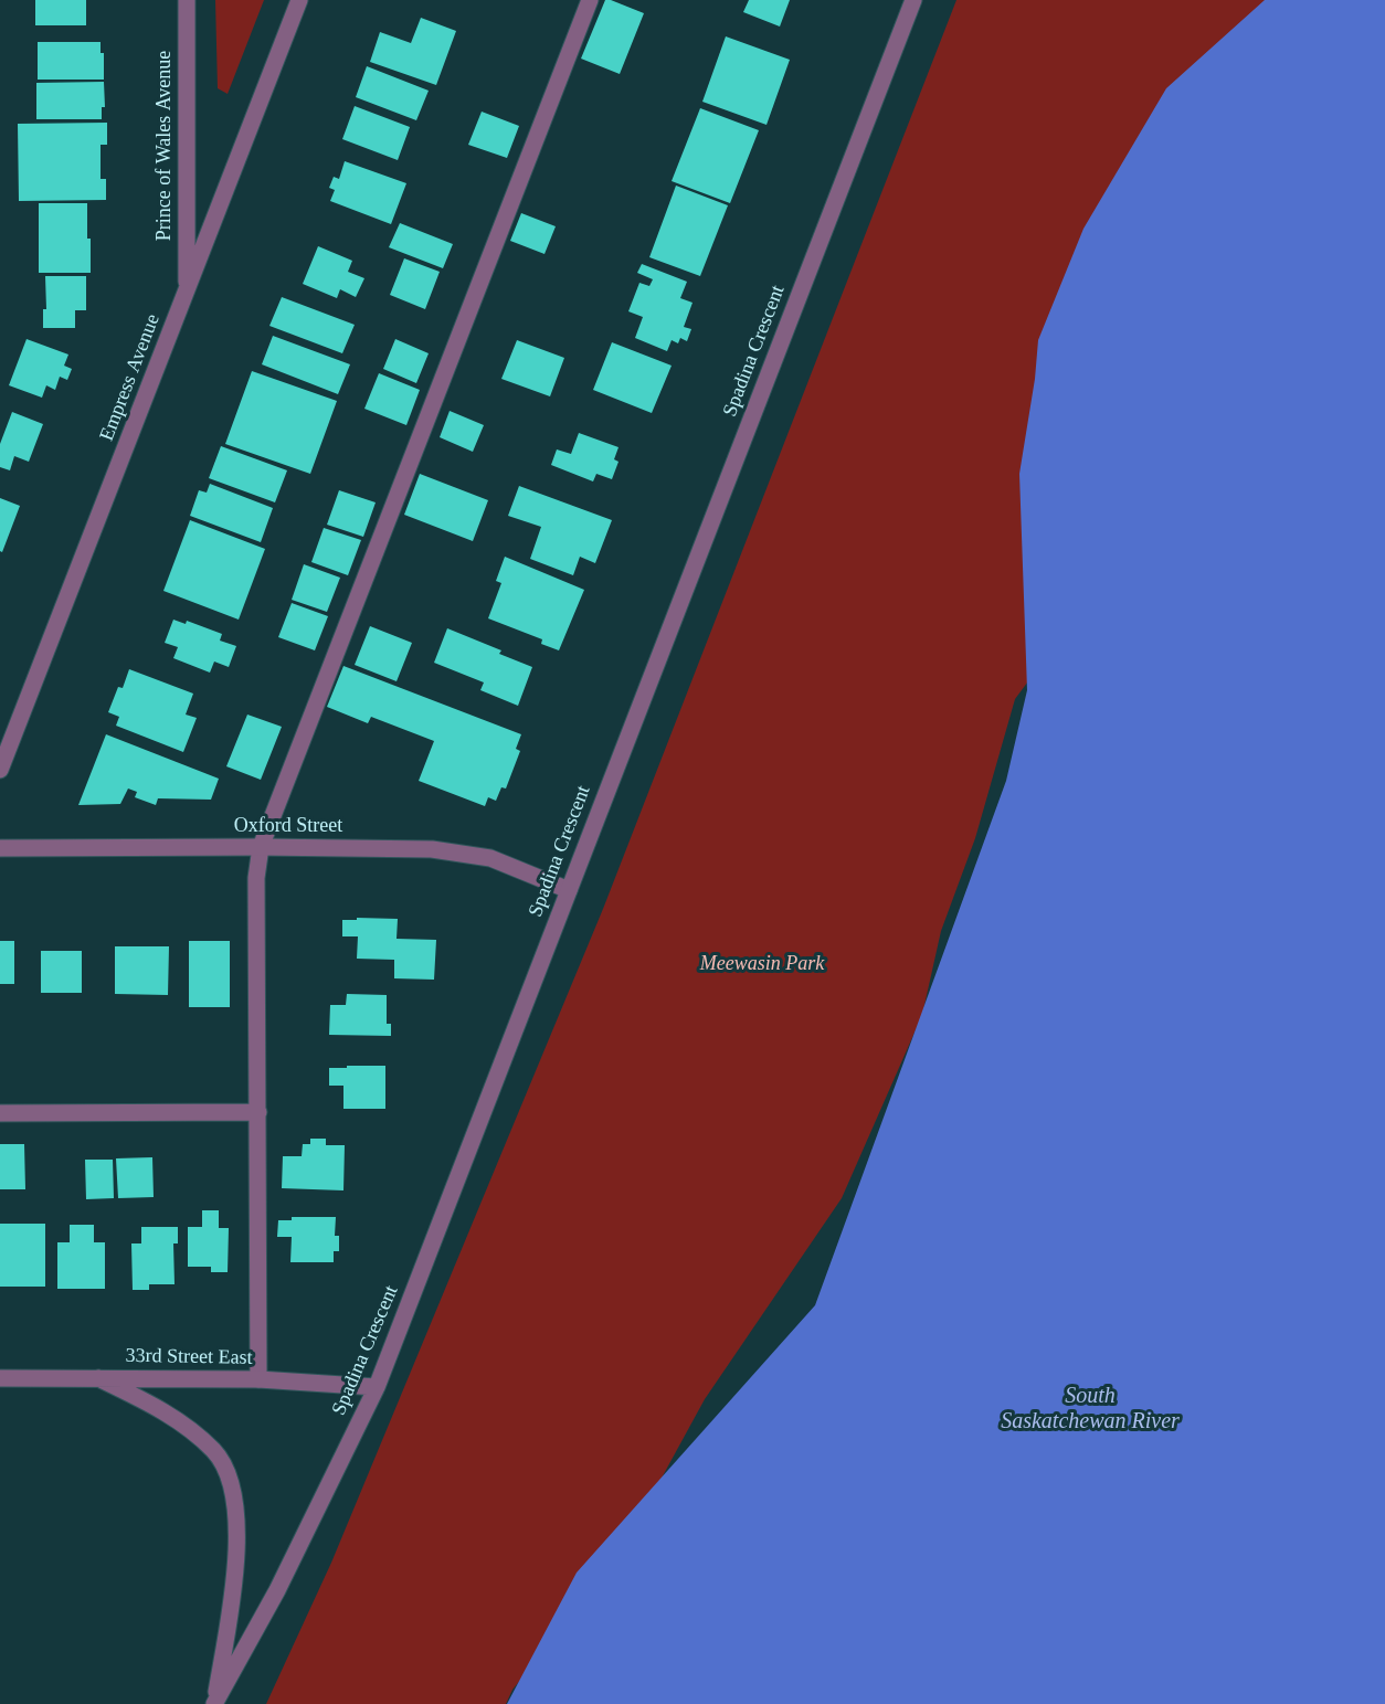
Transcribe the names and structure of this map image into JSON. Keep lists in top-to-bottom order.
{
  "streets": {
    "street": [
      "Prince of Wales Avenue",
      "Spadina Crescent",
      "Empress Avenue",
      "Oxford Street",
      "33rd Street East"
    ]
  },
  "crossings": [
    ["Prince of Wales Avenue", "Empress Avenue"],
    ["Spadina Crescent", "Oxford Street"],
    ["Spadina Crescent", "33rd Street East"]
  ],
  "water": ["South Saskatchewan River"],
  "parks": ["Meewasin Park"]
}
